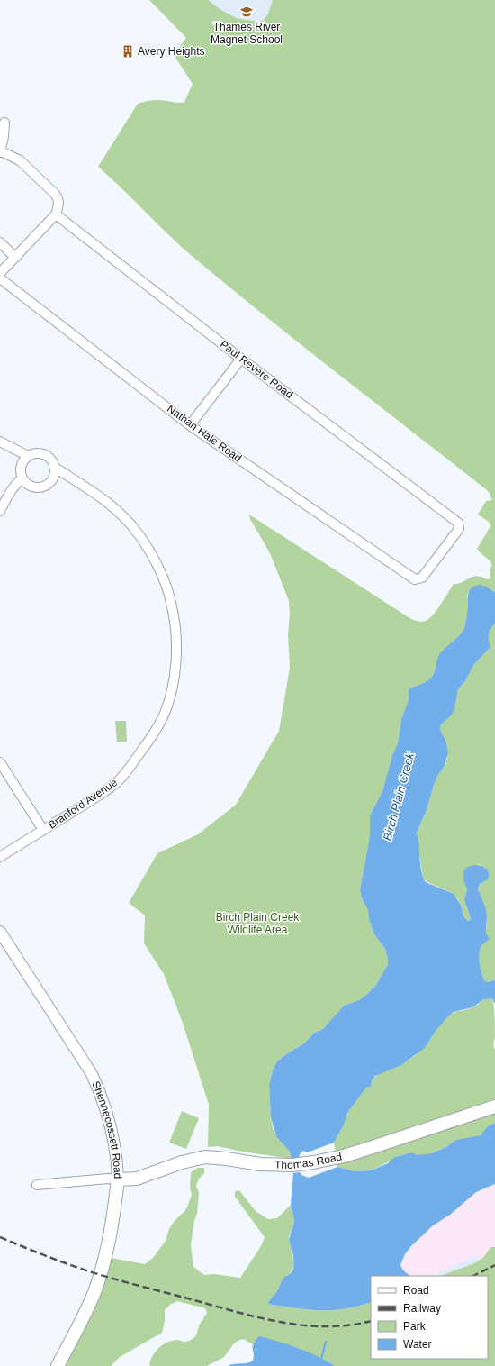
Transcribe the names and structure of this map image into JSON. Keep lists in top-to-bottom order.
{
  "streets": {
    "main road": ["Shennecossett Road", "Thomas Road"],
    "street": ["Paul Revere Road", "Nathan Hale Road", "Branford Avenue"]
  },
  "crossings": [
    ["Paul Revere Road", "Nathan Hale Road"],
    ["Shennecossett Road", "Thomas Road"]
  ],
  "water": ["Birch Plain Creek"],
  "parks": ["Birch Plain Creek Wildlife Area"],
  "places": {
    "school or university": ["Thames River Magnet School"],
    "building": ["Avery Heights"]
  },
  "legend": [
    "Road",
    "Railway",
    "Park",
    "Water"
  ]
}
